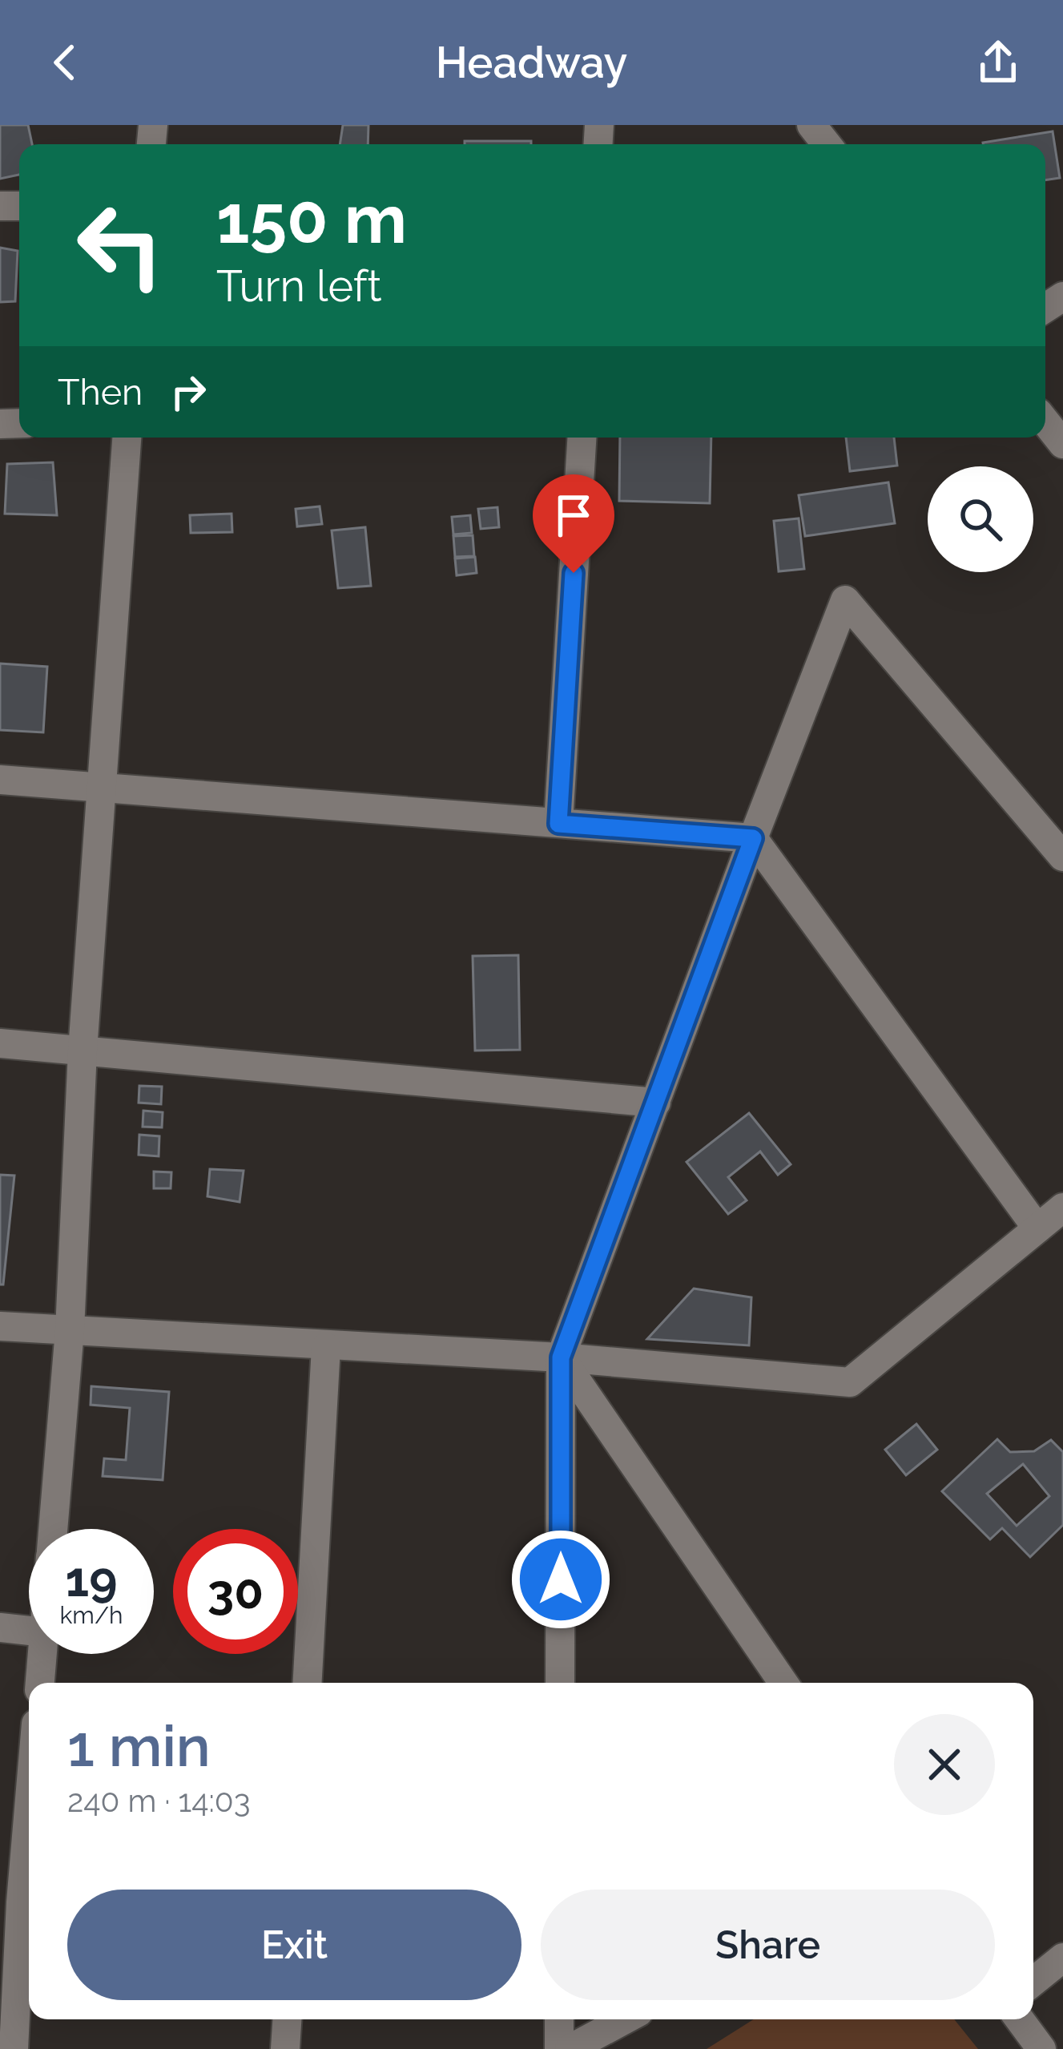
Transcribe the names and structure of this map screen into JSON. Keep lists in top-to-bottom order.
{
  "page": {
    "header": "Headway",
    "turn": ["150 m", "Turn left"],
    "then": "Then",
    "speed": "19 km/h",
    "limit": "30",
    "heading": ["1 min", "240 m · 14:03"],
    "buttons": ["Exit", "Share"]
  }
}
